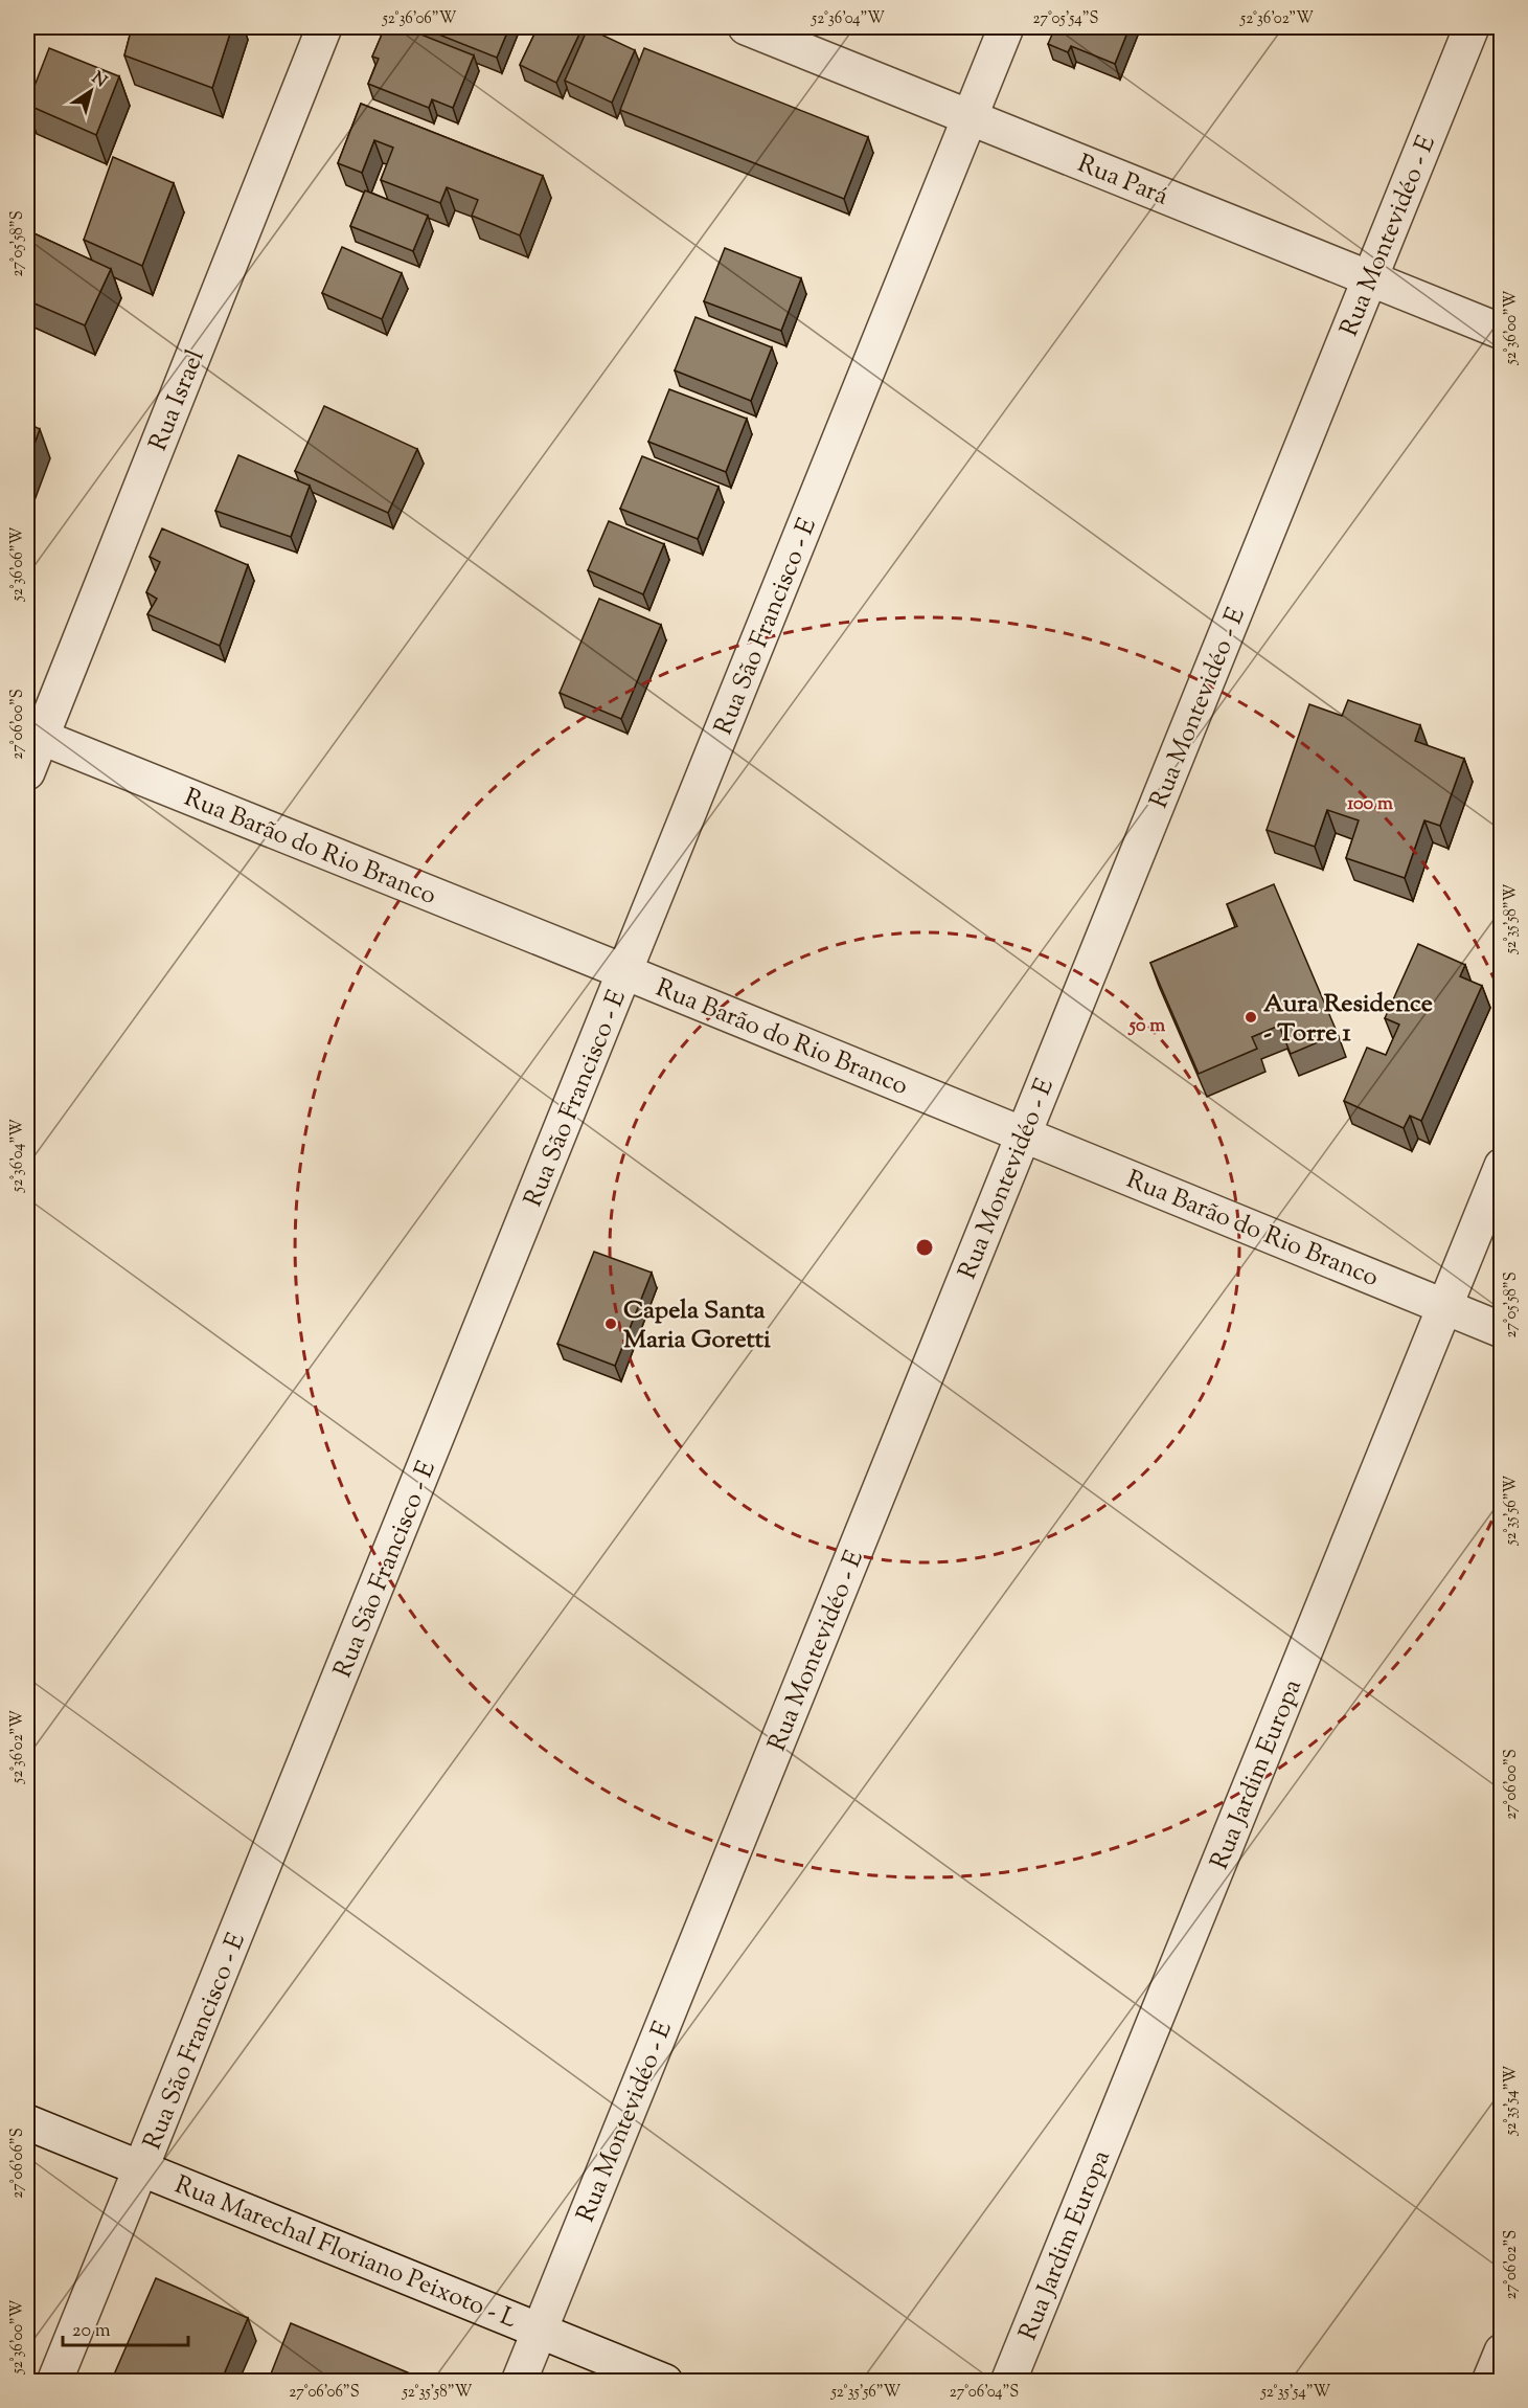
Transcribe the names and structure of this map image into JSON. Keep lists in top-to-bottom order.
{
  "streets": {
    "street": [
      "Rua Pará",
      "Rua Montevidéo - E",
      "Rua Israel",
      "Rua São Francisco - E",
      "Rua Barão do Rio Branco",
      "Rua Jardim Europa",
      "Rua Marechal Floriano Peixoto - L"
    ]
  },
  "crossings": [
    ["Rua Pará", "Rua Montevidéo - E"],
    ["Rua Pará", "Rua São Francisco - E"],
    ["Rua Montevidéo - E", "Rua Barão do Rio Branco"],
    ["Rua Montevidéo - E", "Rua Marechal Floriano Peixoto - L"],
    ["Rua Israel", "Rua Barão do Rio Branco"],
    ["Rua São Francisco - E", "Rua Barão do Rio Branco"],
    ["Rua São Francisco - E", "Rua Marechal Floriano Peixoto - L"],
    ["Rua Barão do Rio Branco", "Rua Jardim Europa"]
  ],
  "places": ["Aura Residence - Torre 1", "Capela Santa Maria Goretti"],
  "scale_bar": "20 m",
  "north": "top right",
  "coordinates": [
    "52°36'06\"W",
    "52°36'04\"W",
    "27°05'54\"S",
    "52°36'02\"W",
    "27°05'58\"S",
    "52°36'00\"W",
    "27°06'00\"S",
    "52°35'58\"W",
    "52°35'56\"W",
    "52°35'54\"W",
    "27°06'06\"S",
    "27°06'02\"S",
    "27°06'04\"S"
  ],
  "rings": ["100 m", "50 m"]
}
